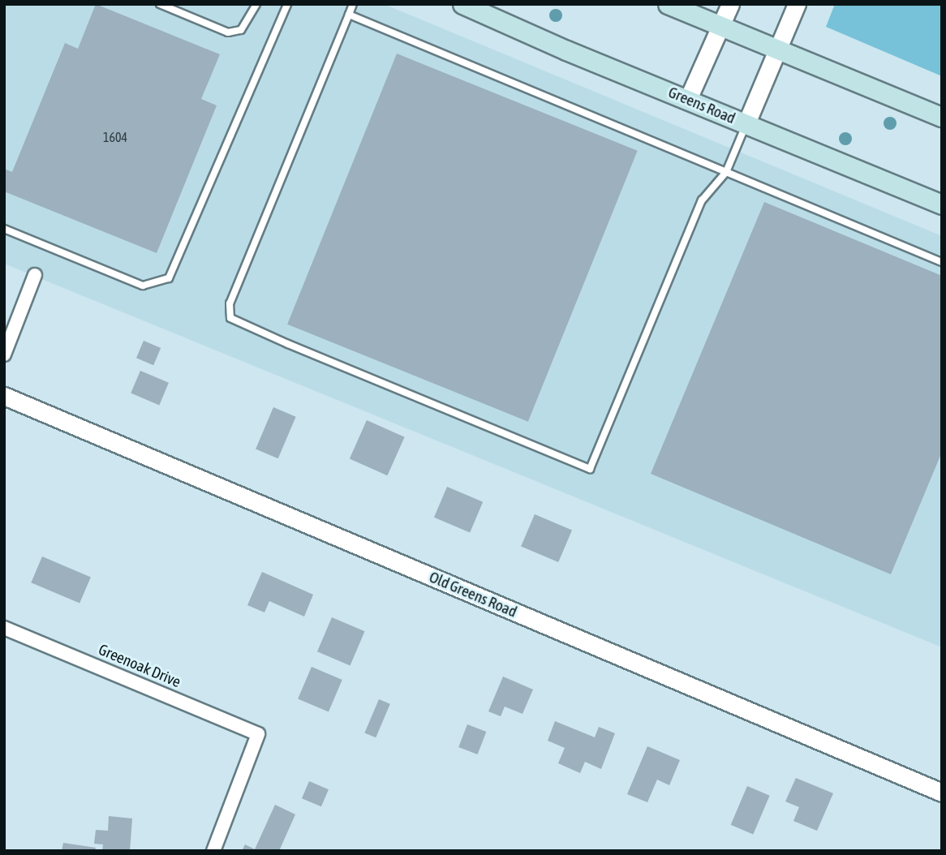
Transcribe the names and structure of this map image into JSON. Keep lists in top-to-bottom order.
{
  "streets": {
    "main road": ["Greens Road"],
    "street": ["Old Greens Road", "Greenoak Drive"]
  },
  "house_numbers": ["1604"]
}
